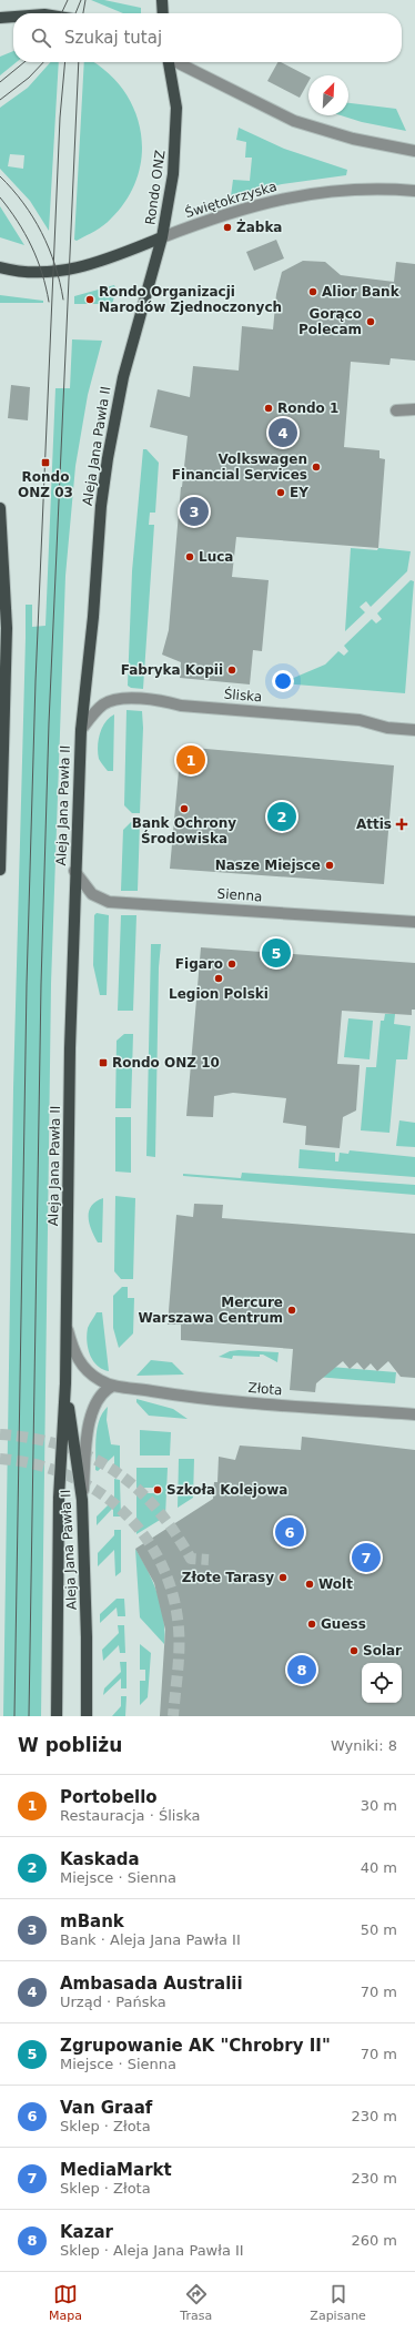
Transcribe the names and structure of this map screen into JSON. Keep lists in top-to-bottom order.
{
  "streets": {
    "main road": ["Rondo ONZ", "Aleja Jana Pawła II"],
    "street": [
      "Świętokrzyska",
      "Śliska",
      "Sienna",
      "Złota"
    ]
  },
  "crossings": [
    ["Rondo ONZ", "Świętokrzyska"],
    ["Rondo ONZ", "Aleja Jana Pawła II"],
    ["Świętokrzyska", "Aleja Jana Pawła II"],
    ["Aleja Jana Pawła II", "Śliska"],
    ["Aleja Jana Pawła II", "Sienna"],
    ["Aleja Jana Pawła II", "Złota"]
  ],
  "places": {
    "other": [
      "Żabka",
      "Alior Bank",
      "Rondo Organizacji Narodów Zjednoczonych",
      "Gorąco Polecam",
      "Rondo 1",
      "Volkswagen Financial Services",
      "EY",
      "Luca",
      "Fabryka Kopii",
      "Bank Ochrony Środowiska",
      "Nasze Miejsce",
      "Figaro",
      "Legion Polski",
      "Mercure Warszawa Centrum",
      "Szkoła Kolejowa",
      "Złote Tarasy",
      "Wolt",
      "Guess",
      "Solar"
    ],
    "transit": ["Rondo ONZ 03", "Rondo ONZ 10"],
    "health": ["Attis"]
  },
  "north": "top right",
  "page": {
    "search": "Szukaj tutaj",
    "pins": [
      "4",
      "3",
      "1",
      "2",
      "5",
      "6",
      "7",
      "8"
    ],
    "heading": ["W pobliżu", "Wyniki: 8"],
    "list": [
      {
        "mark": "1",
        "name": "Portobello",
        "note": "Restauracja · Śliska",
        "value": "30 m"
      },
      {
        "mark": "2",
        "name": "Kaskada",
        "note": "Miejsce · Sienna",
        "value": "40 m"
      },
      {
        "mark": "3",
        "name": "mBank",
        "note": "Bank · Aleja Jana Pawła II",
        "value": "50 m"
      },
      {
        "mark": "4",
        "name": "Ambasada Australii",
        "note": "Urząd · Pańska",
        "value": "70 m"
      },
      {
        "mark": "5",
        "name": "Zgrupowanie AK \"Chrobry II\"",
        "note": "Miejsce · Sienna",
        "value": "70 m"
      },
      {
        "mark": "6",
        "name": "Van Graaf",
        "note": "Sklep · Złota",
        "value": "230 m"
      },
      {
        "mark": "7",
        "name": "MediaMarkt",
        "note": "Sklep · Złota",
        "value": "230 m"
      },
      {
        "mark": "8",
        "name": "Kazar",
        "note": "Sklep · Aleja Jana Pawła II",
        "value": "260 m"
      }
    ],
    "nav": ["Mapa", "Trasa", "Zapisane"]
  }
}
